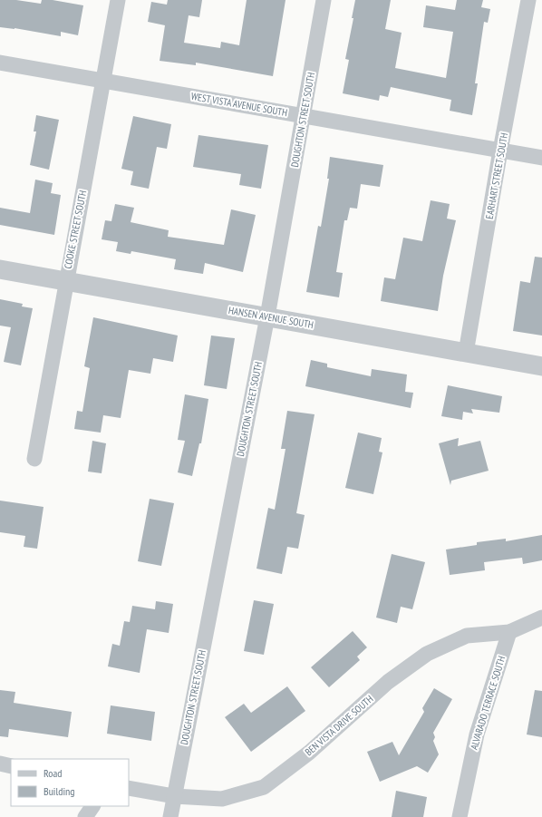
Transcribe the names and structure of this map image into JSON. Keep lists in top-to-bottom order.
{
  "streets": {
    "street": [
      "WEST VISTA AVENUE SOUTH",
      "DOUGHTON STREET SOUTH",
      "EARHART STREET SOUTH",
      "COOKE STREET SOUTH",
      "HANSEN AVENUE SOUTH",
      "ALVARADO TERRACE SOUTH",
      "BEN VISTA DRIVE SOUTH"
    ]
  },
  "crossings": [
    ["WEST VISTA AVENUE SOUTH", "DOUGHTON STREET SOUTH"],
    ["WEST VISTA AVENUE SOUTH", "EARHART STREET SOUTH"],
    ["WEST VISTA AVENUE SOUTH", "COOKE STREET SOUTH"],
    ["DOUGHTON STREET SOUTH", "HANSEN AVENUE SOUTH"],
    ["DOUGHTON STREET SOUTH", "BEN VISTA DRIVE SOUTH"],
    ["EARHART STREET SOUTH", "HANSEN AVENUE SOUTH"],
    ["COOKE STREET SOUTH", "HANSEN AVENUE SOUTH"],
    ["ALVARADO TERRACE SOUTH", "BEN VISTA DRIVE SOUTH"]
  ],
  "legend": ["Road", "Building"]
}
